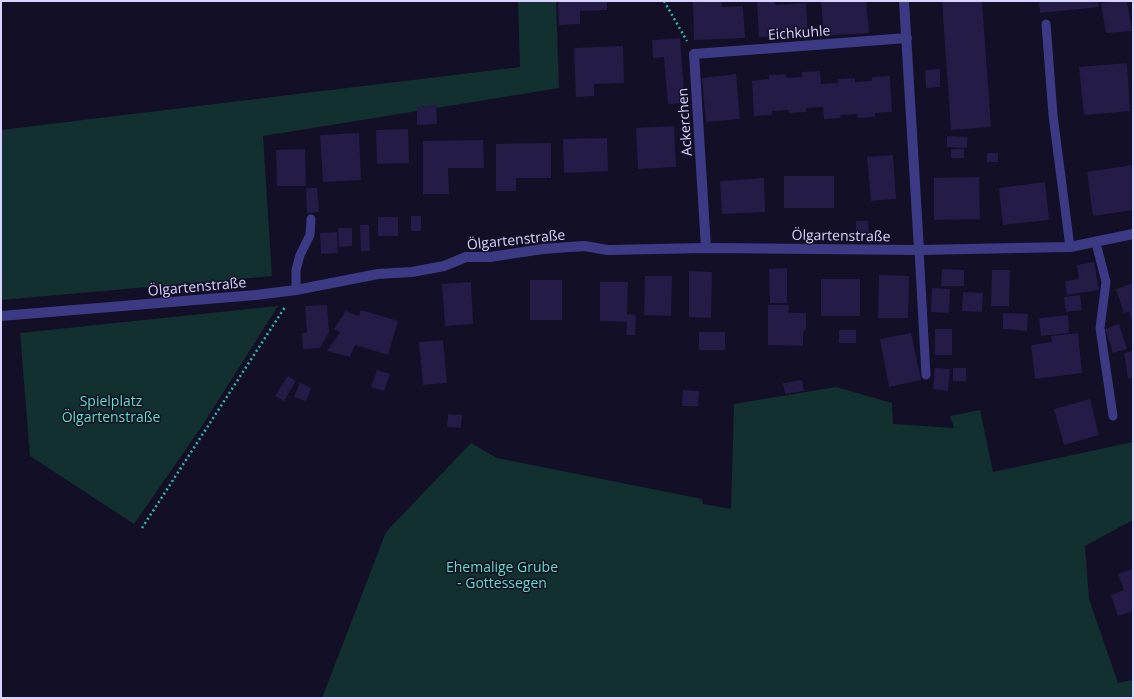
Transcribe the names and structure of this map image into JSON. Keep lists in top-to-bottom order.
{
  "streets": {
    "street": ["Eichkuhle", "Ackerchen", "Ölgartenstraße"]
  },
  "crossings": [
    ["Eichkuhle", "Ackerchen"],
    ["Ackerchen", "Ölgartenstraße"]
  ],
  "parks": ["Spielplatz Ölgartenstraße", "Ehemalige Grube - Gottessegen"]
}
